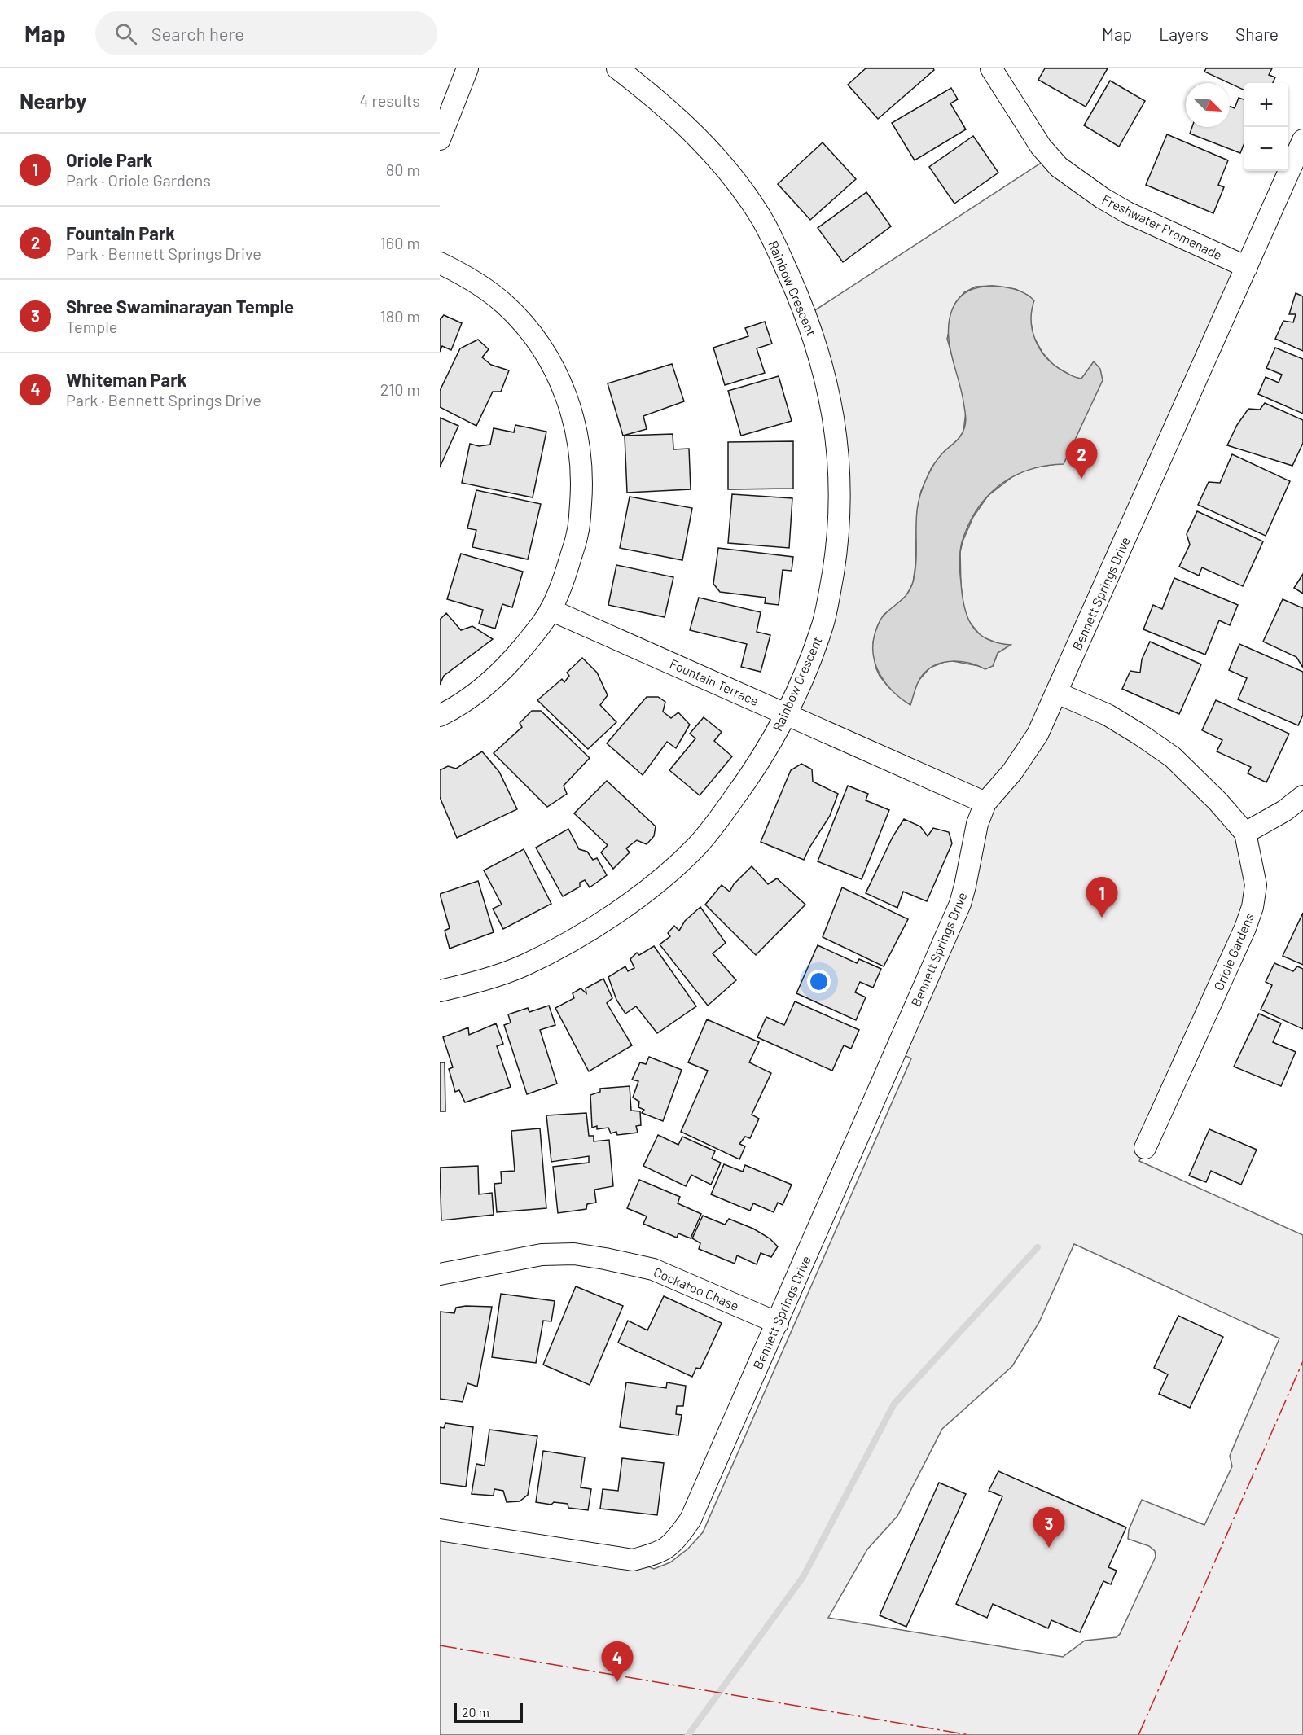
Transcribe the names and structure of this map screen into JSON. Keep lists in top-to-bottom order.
{
  "streets": {
    "street": [
      "Freshwater Promenade",
      "Rainbow Crescent",
      "Bennett Springs Drive",
      "Fountain Terrace",
      "Oriole Gardens",
      "Cockatoo Chase"
    ]
  },
  "crossings": [
    ["Freshwater Promenade", "Bennett Springs Drive"],
    ["Rainbow Crescent", "Fountain Terrace"],
    ["Bennett Springs Drive", "Fountain Terrace"],
    ["Bennett Springs Drive", "Cockatoo Chase"]
  ],
  "scale_bar": "20 m",
  "north": "bottom right",
  "page": {
    "header": "Map",
    "search": "Search here",
    "nav": ["Map", "Layers", "Share"],
    "heading": ["Nearby", "4 results"],
    "map_buttons": ["+", "−"],
    "list": [
      {
        "mark": "1",
        "name": "Oriole Park",
        "note": "Park · Oriole Gardens",
        "value": "80 m"
      },
      {
        "mark": "2",
        "name": "Fountain Park",
        "note": "Park · Bennett Springs Drive",
        "value": "160 m"
      },
      {
        "mark": "3",
        "name": "Shree Swaminarayan Temple",
        "note": "Temple",
        "value": "180 m"
      },
      {
        "mark": "4",
        "name": "Whiteman Park",
        "note": "Park · Bennett Springs Drive",
        "value": "210 m"
      }
    ],
    "pins": [
      "2",
      "1",
      "3",
      "4"
    ],
    "scale": "20 m"
  }
}
